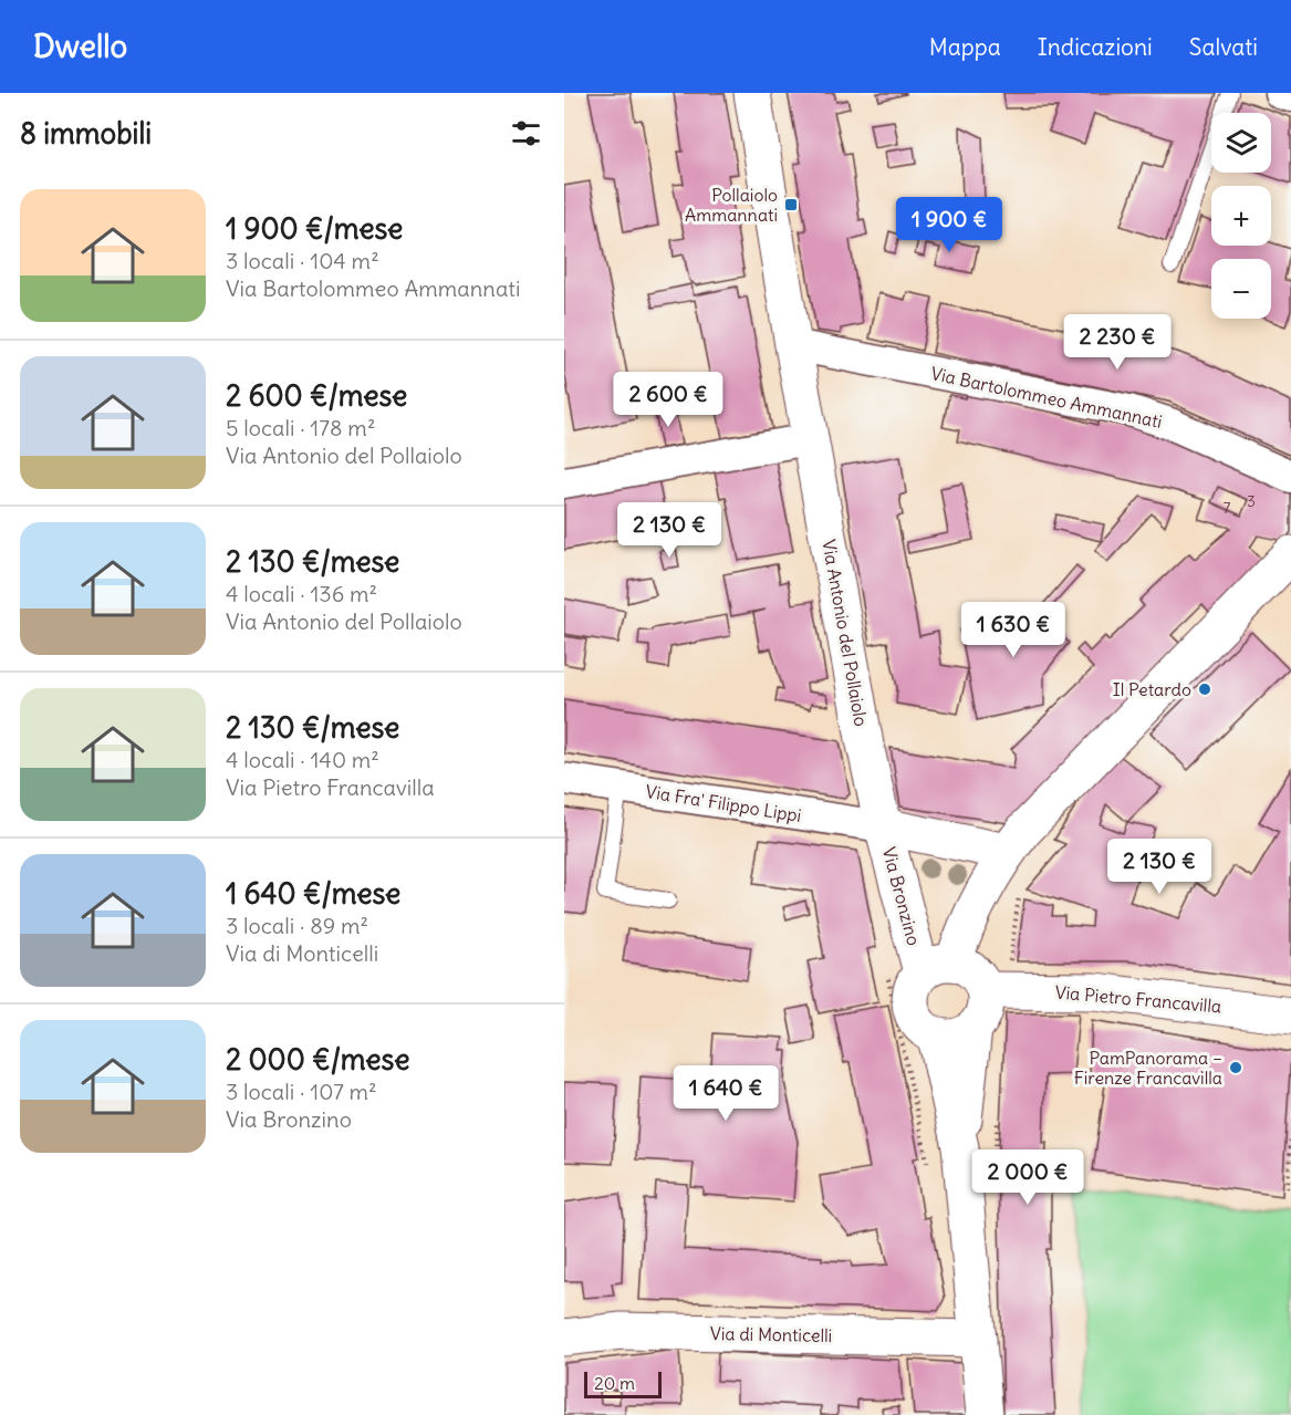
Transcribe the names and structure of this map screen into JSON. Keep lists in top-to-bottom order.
{
  "streets": {
    "street": [
      "Via Bartolommeo Ammannati",
      "Via Antonio del Pollaiolo",
      "Via Fra' Filippo Lippi",
      "Via Bronzino",
      "Via Pietro Francavilla",
      "Via di Monticelli"
    ]
  },
  "crossings": [
    ["Via Bartolommeo Ammannati", "Via Antonio del Pollaiolo"],
    ["Via Antonio del Pollaiolo", "Via Fra' Filippo Lippi"],
    ["Via Antonio del Pollaiolo", "Via Bronzino"],
    ["Via Fra' Filippo Lippi", "Via Bronzino"],
    ["Via Bronzino", "Via Pietro Francavilla"]
  ],
  "places": {
    "transit": ["Pollaiolo Ammannati"],
    "other": ["Il Petardo", "PamPanorama – Firenze Francavilla"]
  },
  "house_numbers": ["3", "7"],
  "scale_bar": "20 m",
  "page": {
    "header": "Dwello",
    "nav": ["Mappa", "Indicazioni", "Salvati"],
    "heading": "8 immobili",
    "map_buttons": ["+", "−"],
    "list": [
      {
        "name": "1 900 €/mese",
        "note": "3 locali · 104 m² · Via Bartolommeo Ammannati"
      },
      {
        "name": "2 600 €/mese",
        "note": "5 locali · 178 m² · Via Antonio del Pollaiolo"
      },
      {
        "name": "2 130 €/mese",
        "note": "4 locali · 136 m² · Via Antonio del Pollaiolo"
      },
      {
        "name": "2 130 €/mese",
        "note": "4 locali · 140 m² · Via Pietro Francavilla"
      },
      {
        "name": "1 640 €/mese",
        "note": "3 locali · 89 m² · Via di Monticelli"
      },
      {
        "name": "2 000 €/mese",
        "note": "3 locali · 107 m² · Via Bronzino"
      }
    ],
    "price": [
      "1 900 €",
      "2 230 €",
      "2 600 €",
      "2 130 €",
      "1 630 €",
      "2 130 €",
      "1 640 €",
      "2 000 €"
    ],
    "scale": "20 m"
  }
}
